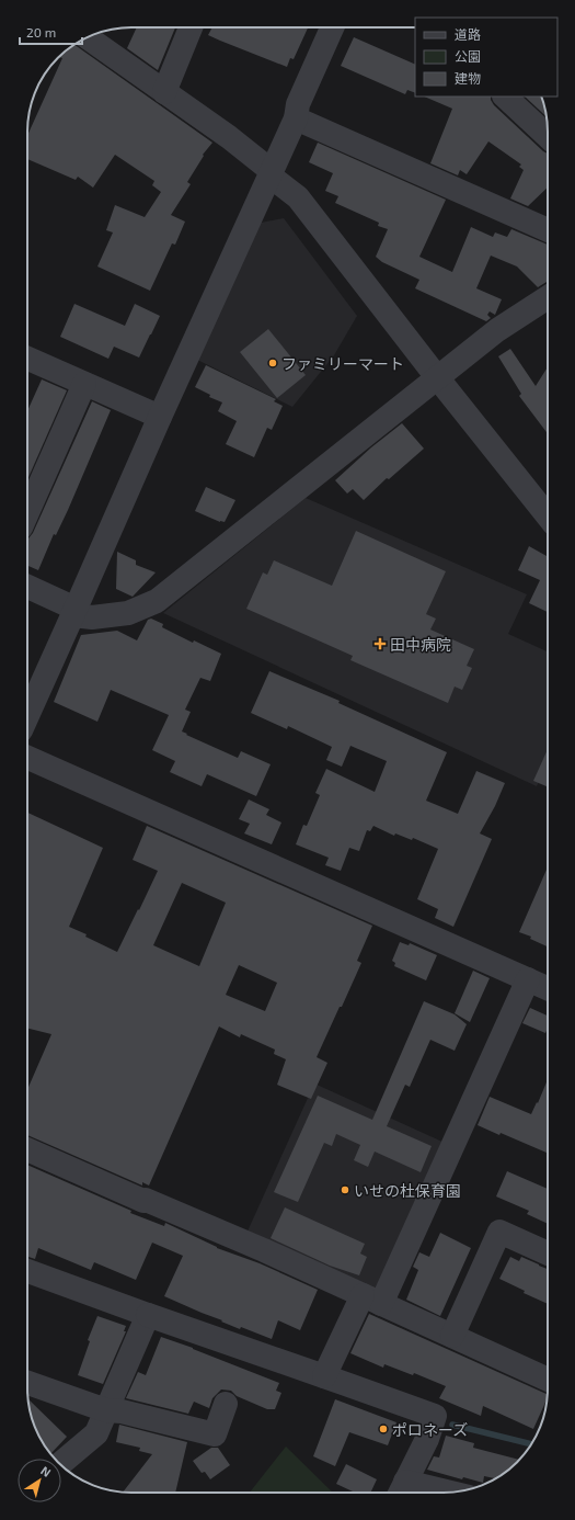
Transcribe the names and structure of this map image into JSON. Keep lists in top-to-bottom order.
{
  "places": {
    "other": ["ファミリーマート", "いせの杜保育園", "ポロネーズ"],
    "health": ["田中病院"]
  },
  "legend": ["道路", "公園", "建物"],
  "scale_bar": "20 m",
  "north": "top right"
}
